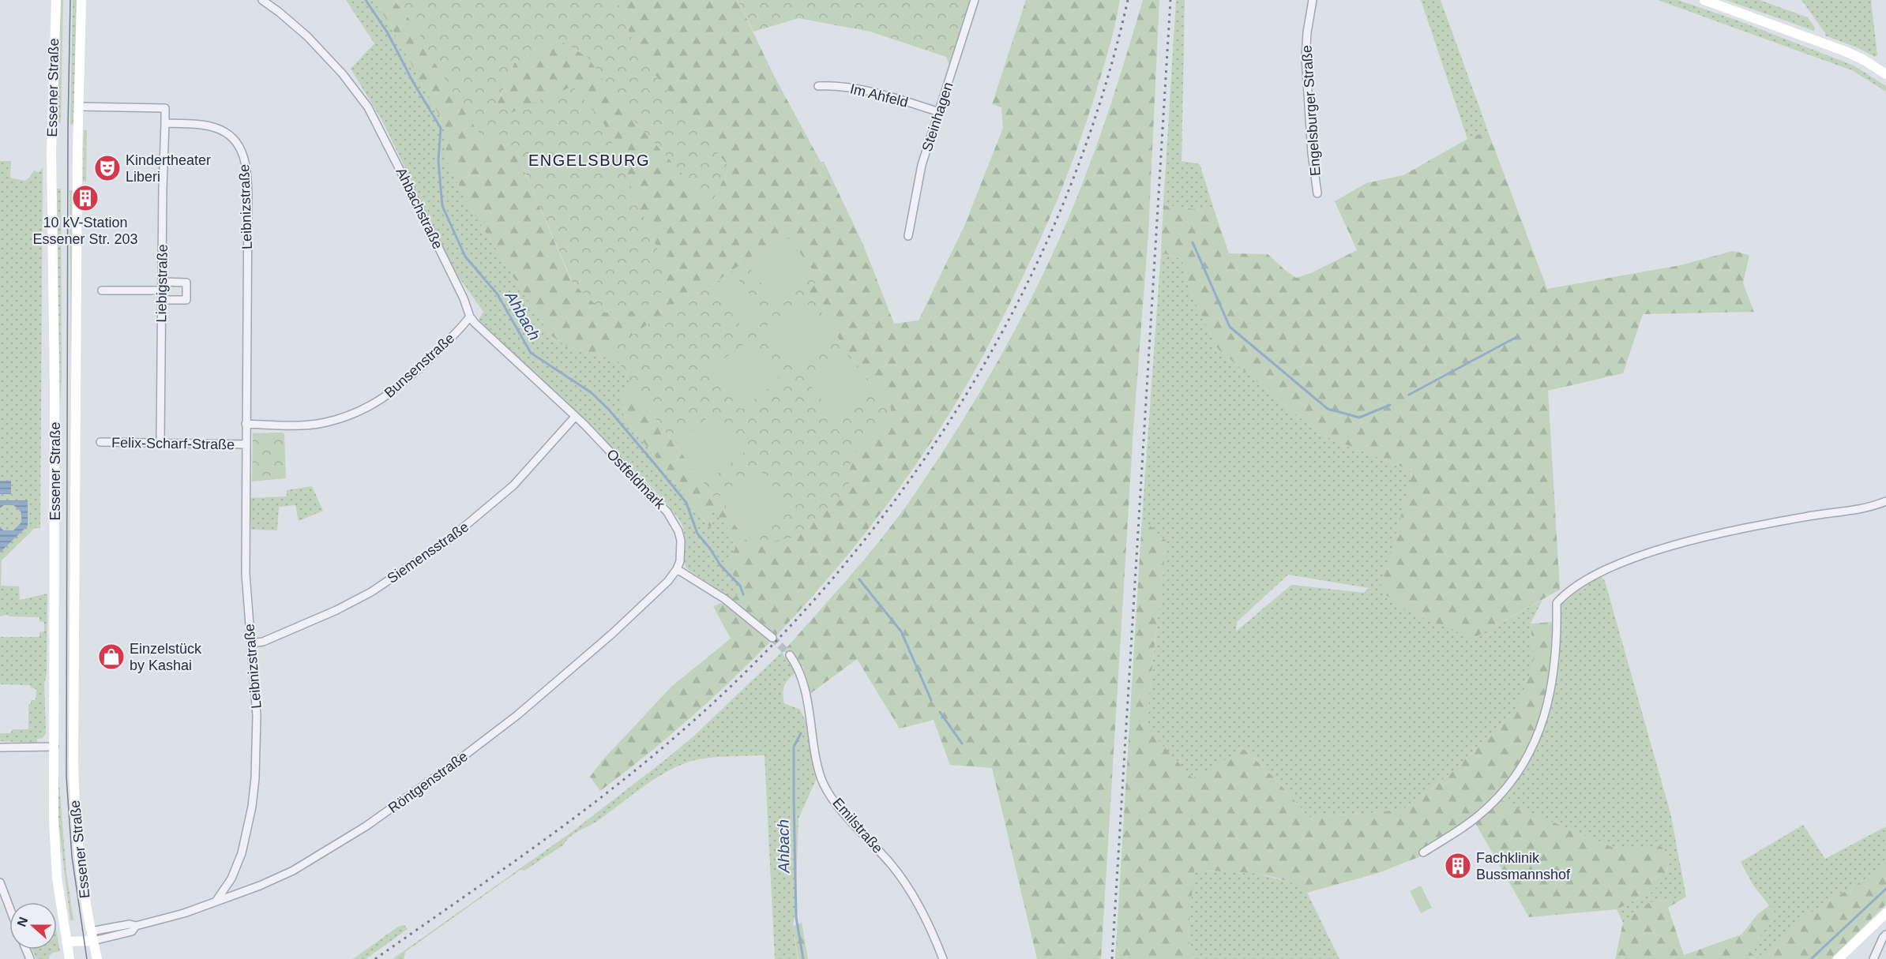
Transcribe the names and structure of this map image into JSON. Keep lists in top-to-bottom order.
{
  "streets": {
    "main road": ["Essener Straße"],
    "street": [
      "Im Ahfeld",
      "Engelsburger Straße",
      "Steinhagen",
      "Leibnizstraße",
      "Ahbachstraße",
      "Liebigstraße",
      "Bunsenstraße",
      "Felix-Scharf-Straße",
      "Ostfeldmark",
      "Siemensstraße",
      "Röntgenstraße",
      "Emilstraße"
    ]
  },
  "crossings": [
    ["Essener Straße", "Röntgenstraße"],
    ["Im Ahfeld", "Steinhagen"],
    ["Leibnizstraße", "Liebigstraße"],
    ["Leibnizstraße", "Bunsenstraße"],
    ["Leibnizstraße", "Felix-Scharf-Straße"],
    ["Leibnizstraße", "Siemensstraße"],
    ["Leibnizstraße", "Röntgenstraße"],
    ["Ahbachstraße", "Bunsenstraße"],
    ["Ahbachstraße", "Ostfeldmark"],
    ["Ahbachstraße", "Siemensstraße"],
    ["Liebigstraße", "Felix-Scharf-Straße"],
    ["Ostfeldmark", "Siemensstraße"],
    ["Ostfeldmark", "Röntgenstraße"]
  ],
  "districts": ["ENGELSBURG"],
  "water": ["Ahbach"],
  "places": {
    "theatre": ["Kindertheater Liberi"],
    "building": ["10 kV-Station Essener Str. 203", "Fachklinik Bussmannshof"],
    "shop": ["Einzelstück by Kashai"]
  },
  "north": "left"
}
